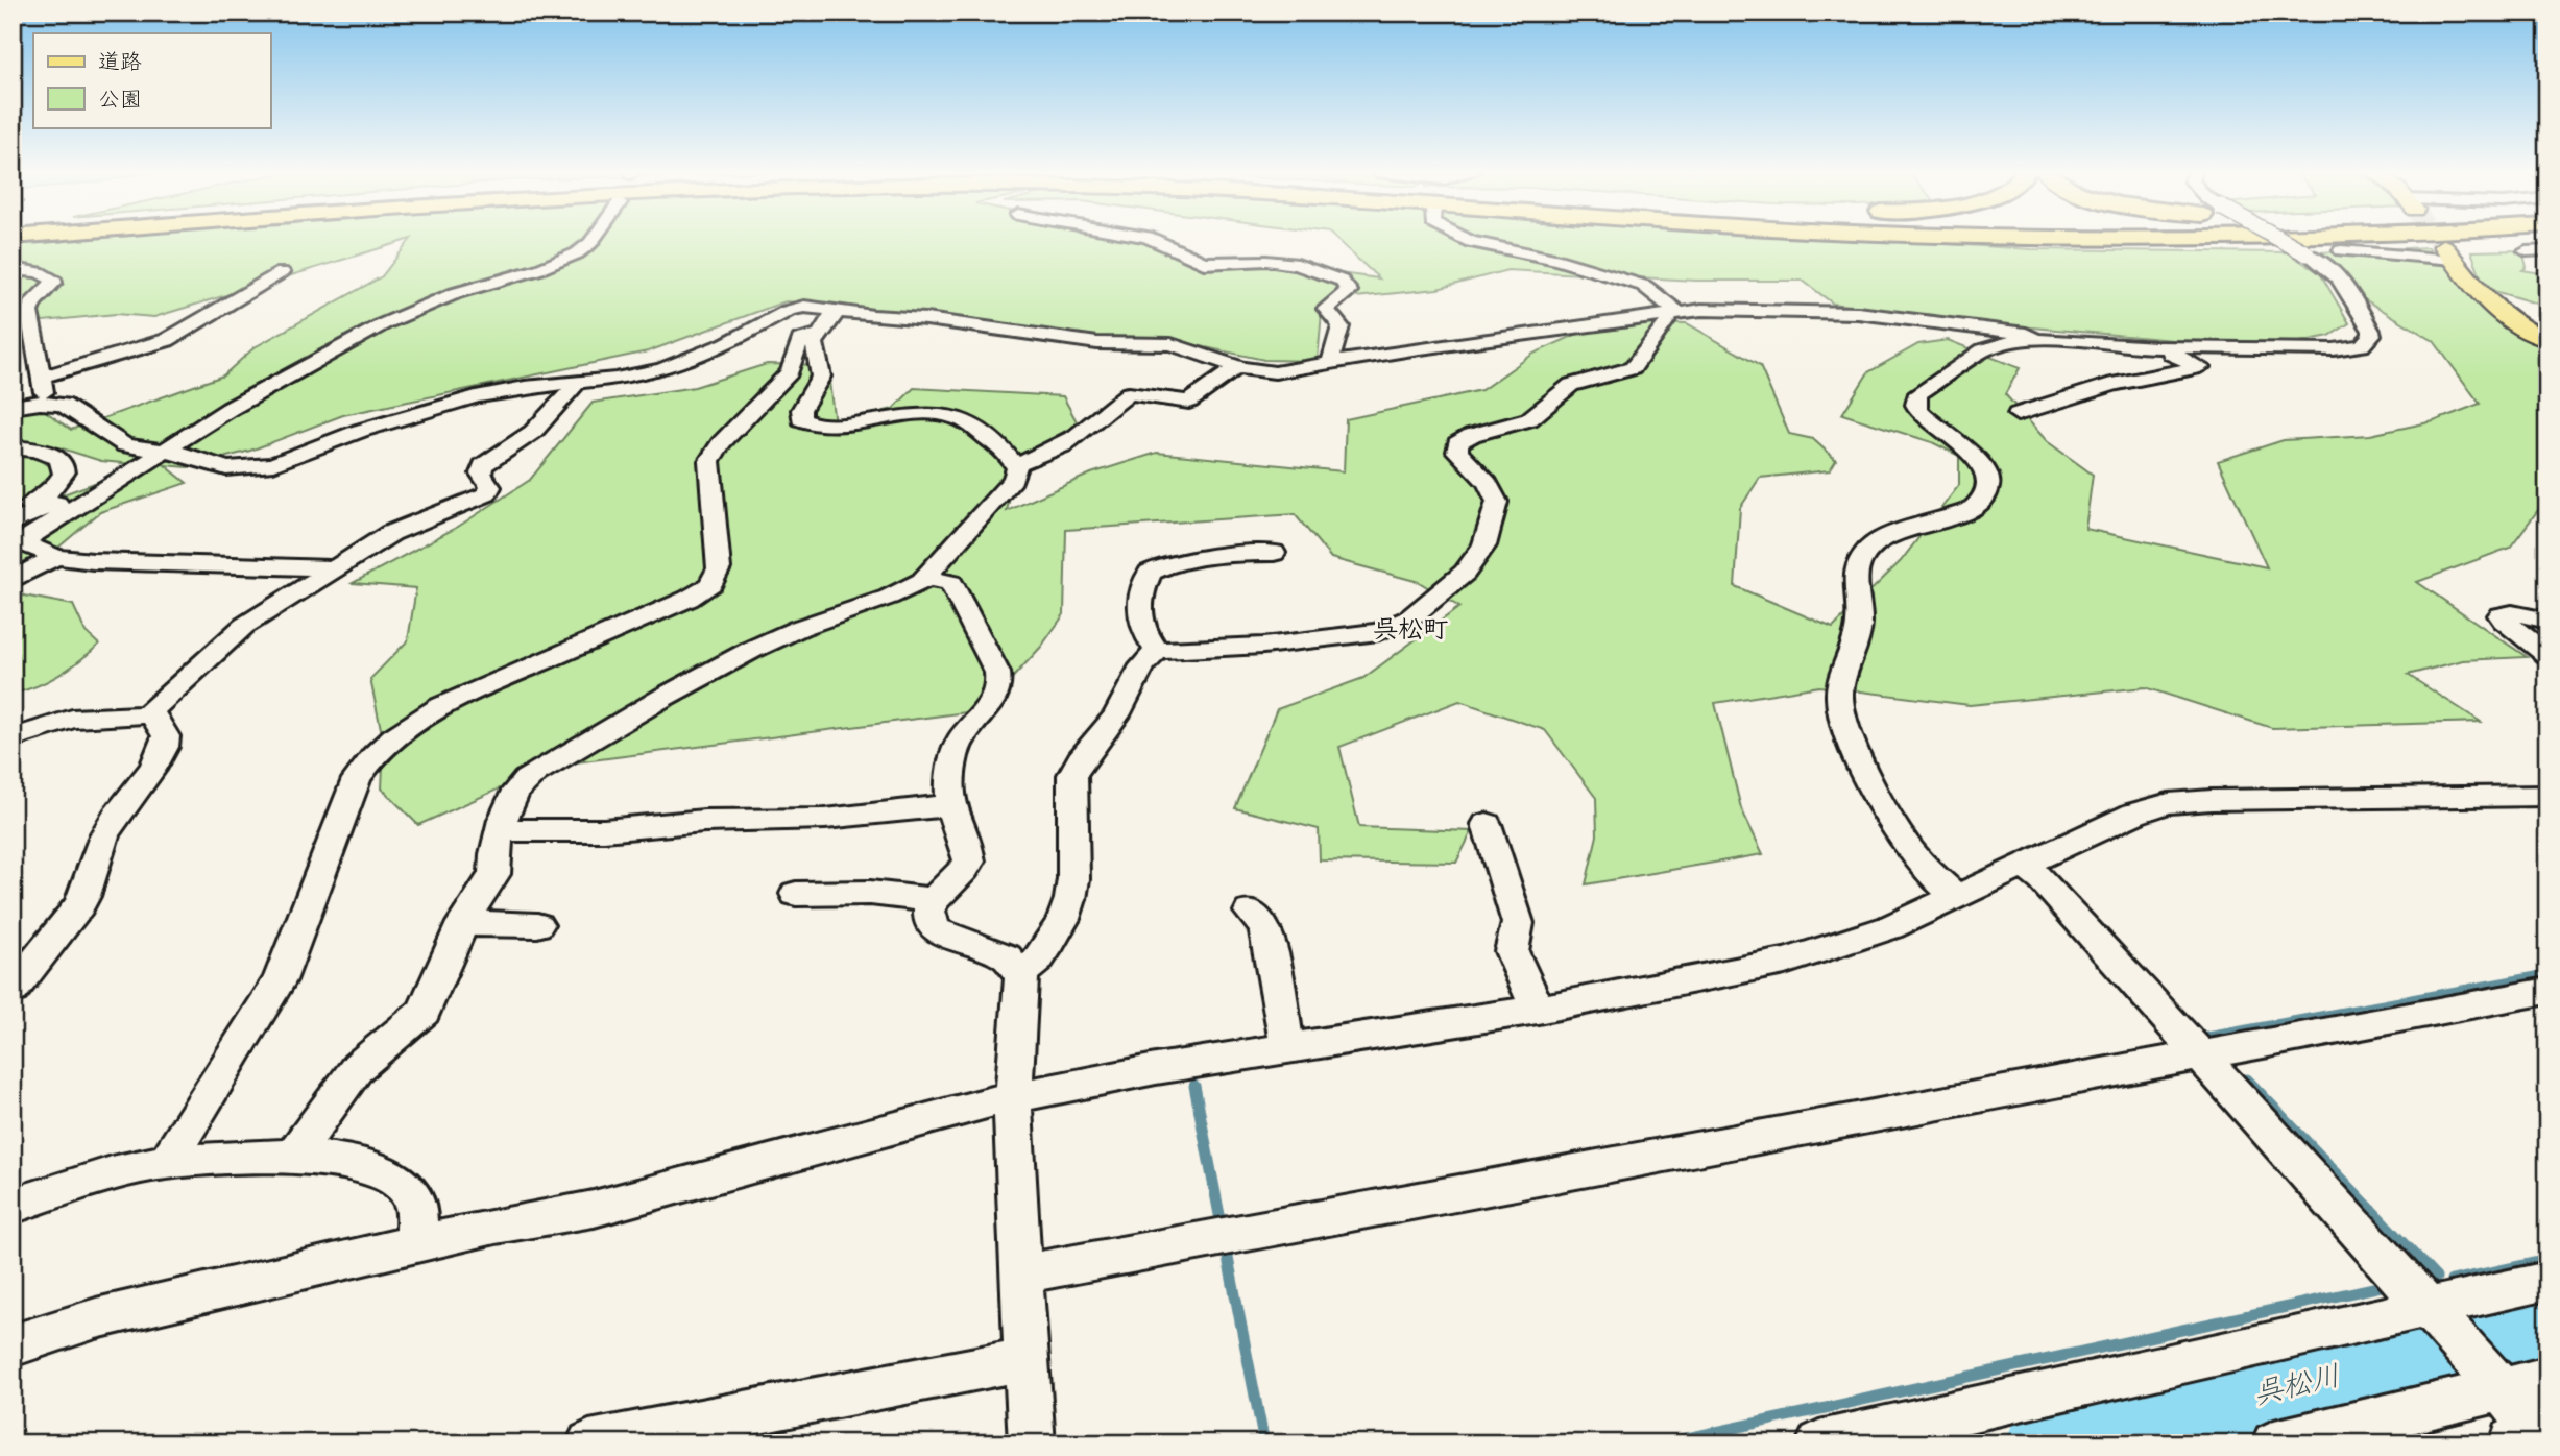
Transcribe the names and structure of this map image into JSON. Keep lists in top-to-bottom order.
{
  "districts": ["呉松町"],
  "water": ["呉松川"],
  "legend": ["道路", "公園"]
}
